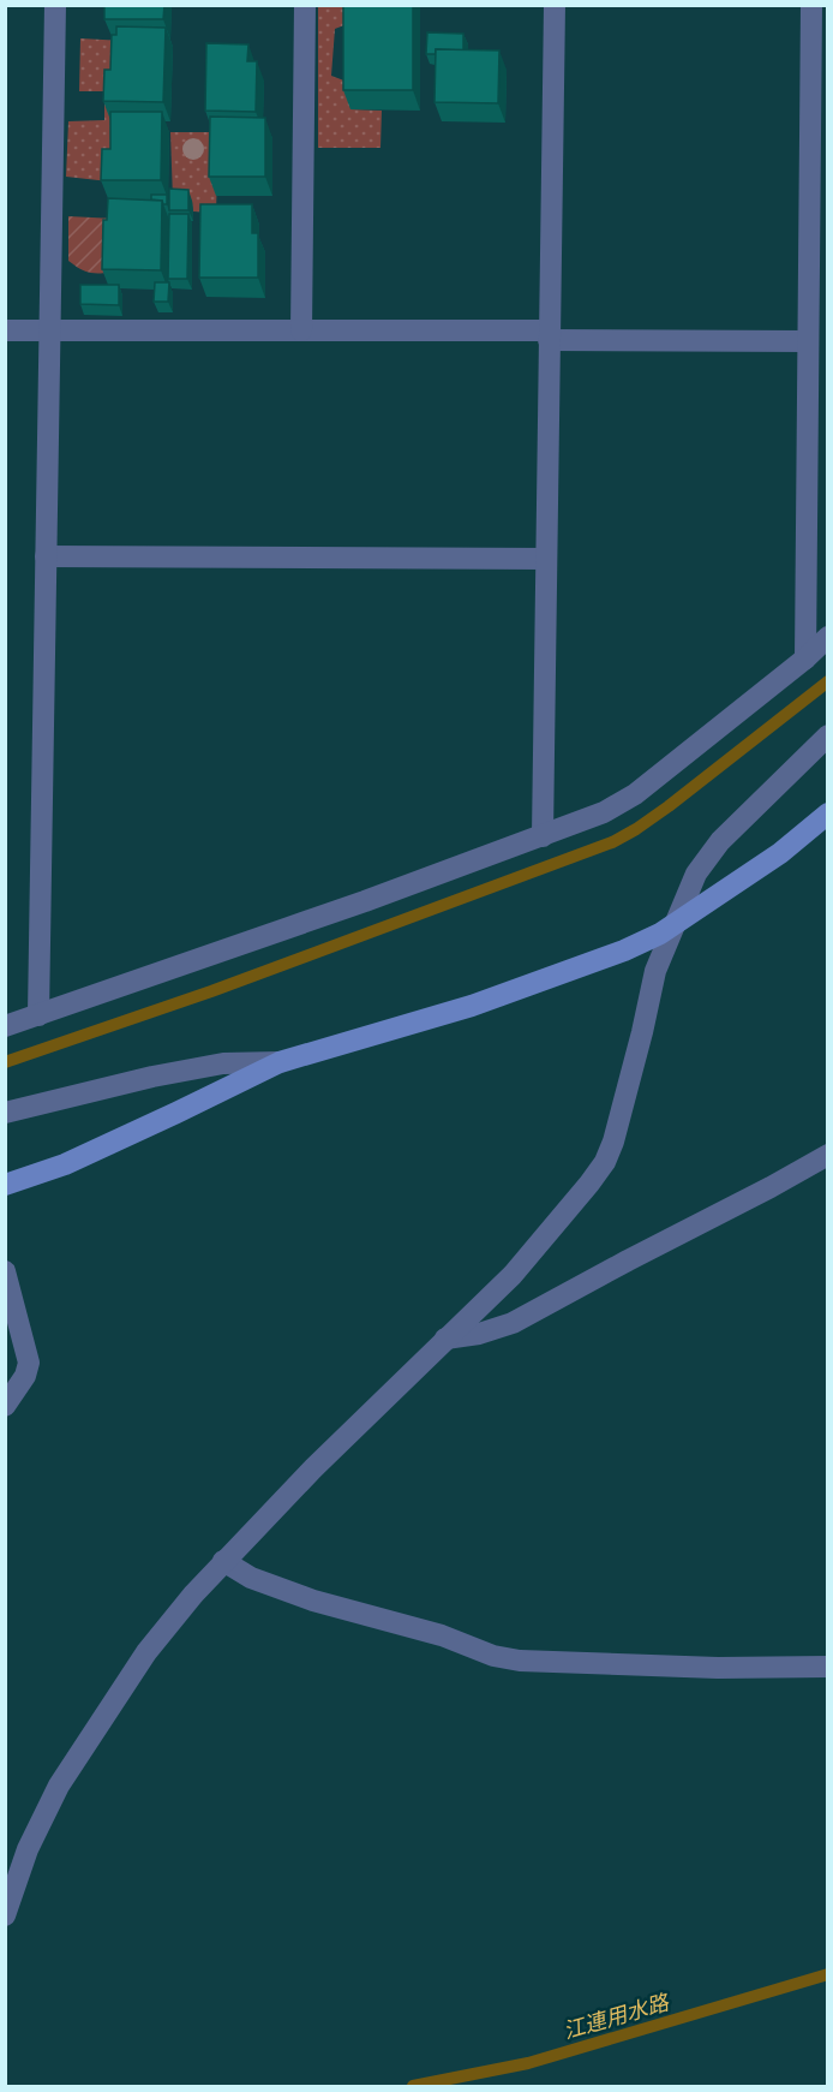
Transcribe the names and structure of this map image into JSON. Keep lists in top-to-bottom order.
{
  "water": ["江連用水路"]
}
